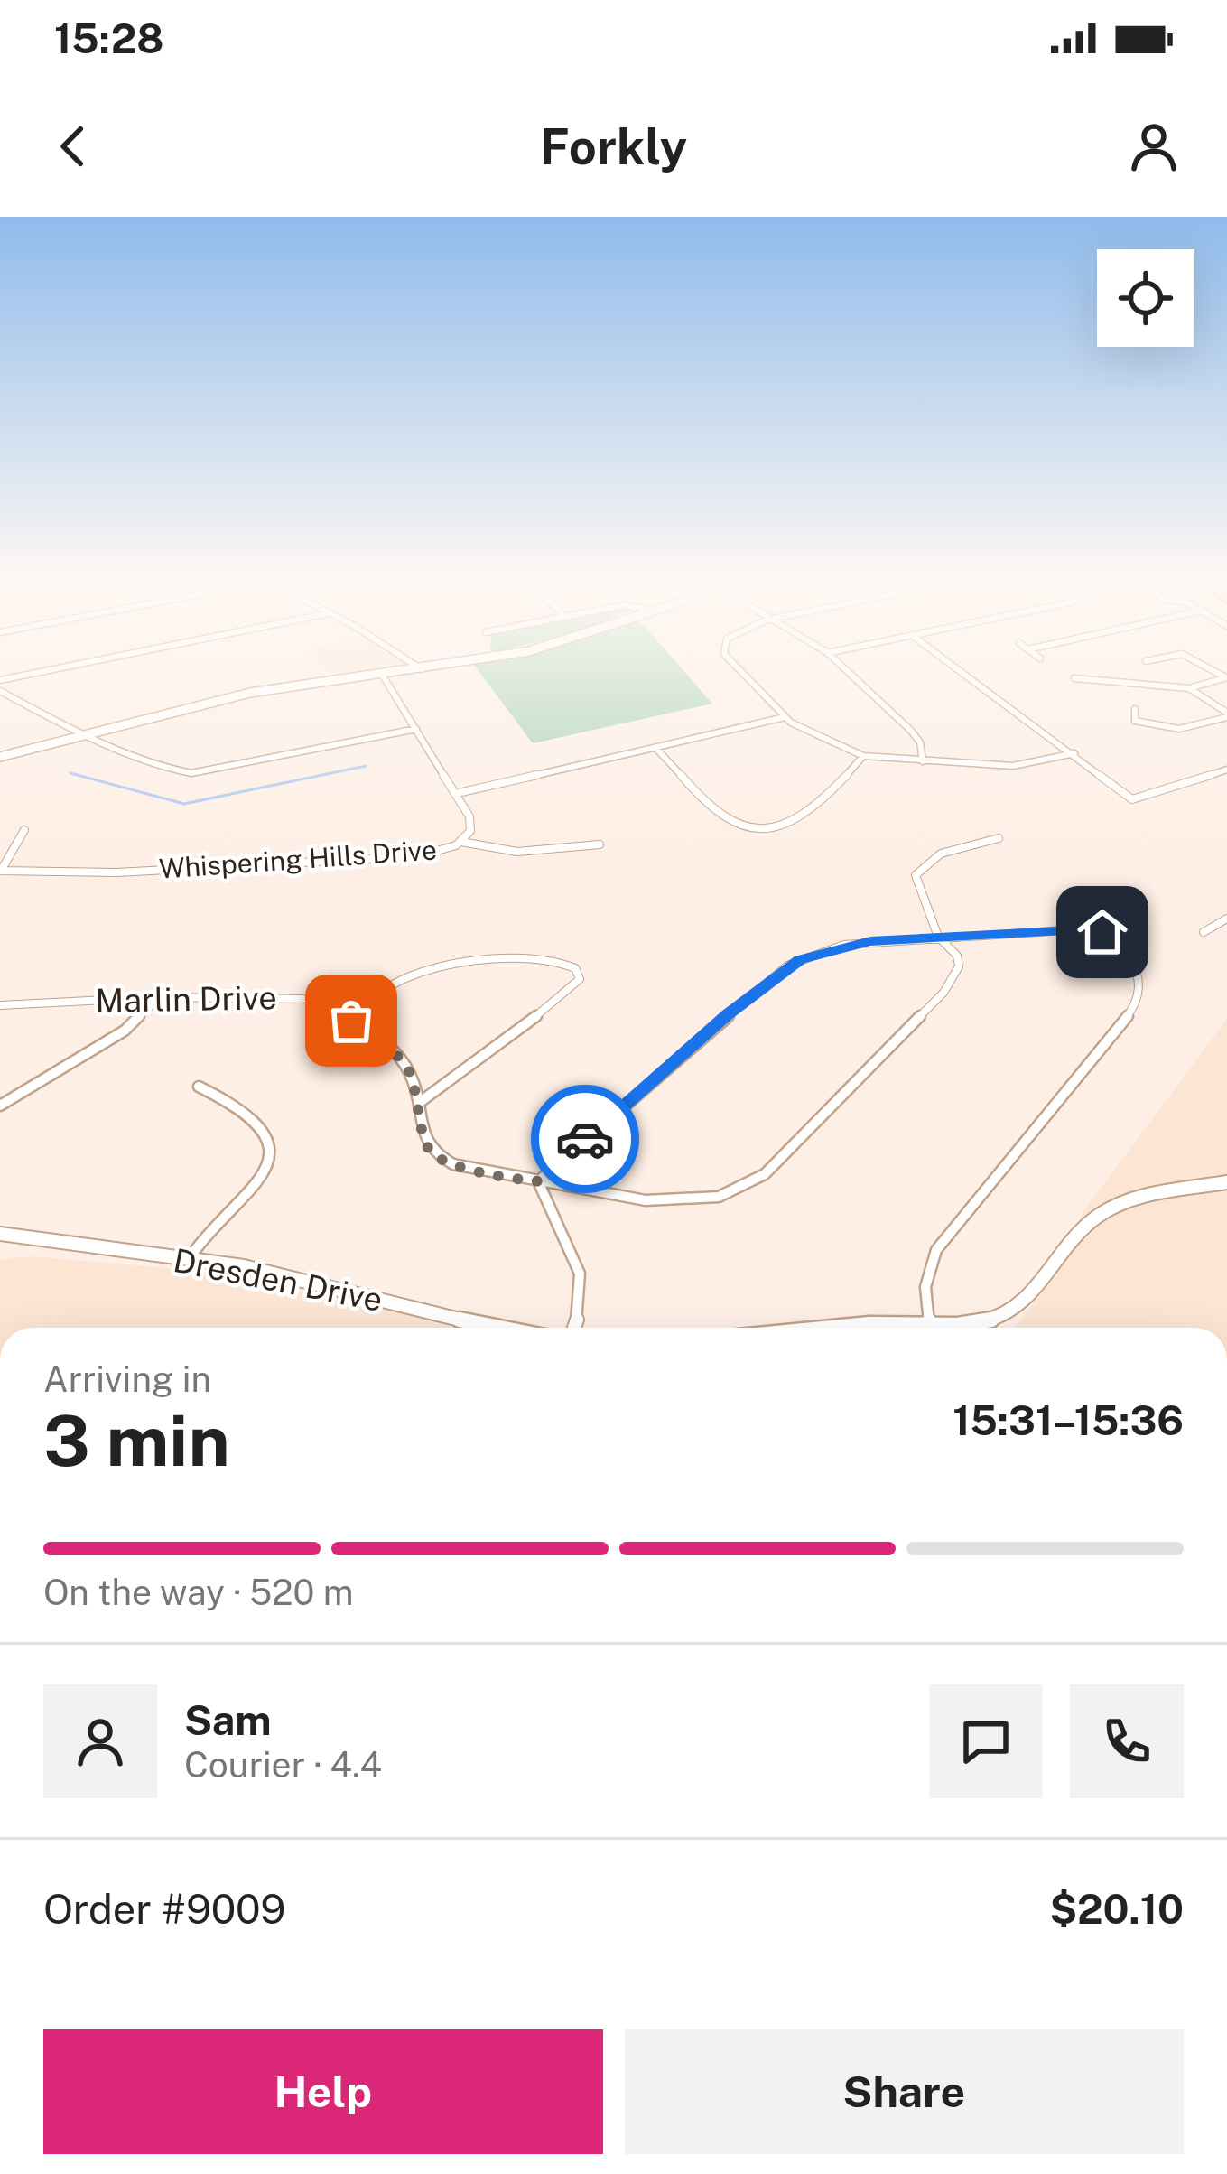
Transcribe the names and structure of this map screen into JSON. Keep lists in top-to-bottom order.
{
  "streets": {
    "street": ["Whispering Hills Drive", "Marlin Drive", "Dresden Drive"]
  },
  "page": {
    "status": "15:28",
    "header": "Forkly",
    "heading": ["3 min", "Arriving in", "15:31–15:36"],
    "panel": [
      "Sam",
      "Courier · 4.4",
      "Order #9009",
      "$20.10"
    ],
    "bar": "On the way · 520 m",
    "buttons": ["Help", "Share"]
  }
}
